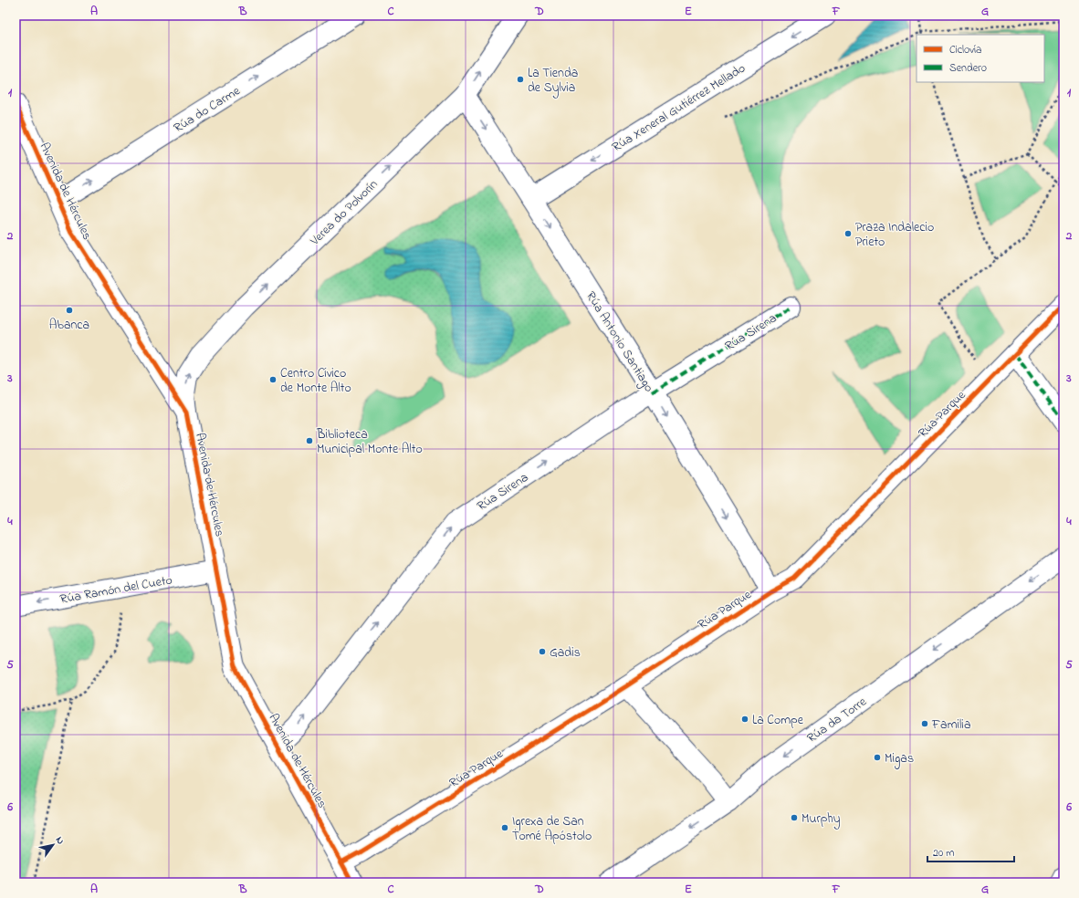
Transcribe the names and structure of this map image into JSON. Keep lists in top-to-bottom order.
{
  "streets": {
    "street": [
      "Rúa Xeneral Gutiérrez Mellado",
      "Rúa do Carme",
      "Avenida de Hércules",
      "Verea do Polvorín",
      "Rúa Sirena",
      "Rúa Antonio Santiago",
      "Rúa Parque",
      "Rúa Ramón del Cueto",
      "Rúa da Torre"
    ]
  },
  "crossings": [
    ["Rúa Xeneral Gutiérrez Mellado", "Rúa Antonio Santiago"],
    ["Rúa do Carme", "Avenida de Hércules"],
    ["Avenida de Hércules", "Verea do Polvorín"],
    ["Avenida de Hércules", "Rúa Sirena"],
    ["Avenida de Hércules", "Rúa Parque"],
    ["Avenida de Hércules", "Rúa Ramón del Cueto"],
    ["Verea do Polvorín", "Rúa Antonio Santiago"],
    ["Rúa Sirena", "Rúa Antonio Santiago"],
    ["Rúa Antonio Santiago", "Rúa Parque"]
  ],
  "one_way": [
    "Rúa Xeneral Gutiérrez Mellado",
    "Rúa do Carme",
    "Verea do Polvorín",
    "Rúa Sirena",
    "Rúa Antonio Santiago",
    "Rúa Ramón del Cueto",
    "Rúa da Torre"
  ],
  "places": [
    "La Tienda de Sylvia",
    "Praza Indalecio Prieto",
    "Abanca",
    "Centro Cívico de Monte Alto",
    "Biblioteca Municipal Monte Alto",
    "Gadis",
    "La Compe",
    "Familia",
    "Migas",
    "Murphy",
    "Igrexa de San Tomé Apóstolo"
  ],
  "legend": ["Ciclovía", "Sendero"],
  "scale_bar": "20 m",
  "north": "top right",
  "grid": {
    "columns": [
      "A",
      "B",
      "C",
      "D",
      "E",
      "F",
      "G"
    ],
    "rows": [
      "1",
      "2",
      "3",
      "4",
      "5",
      "6"
    ]
  }
}
